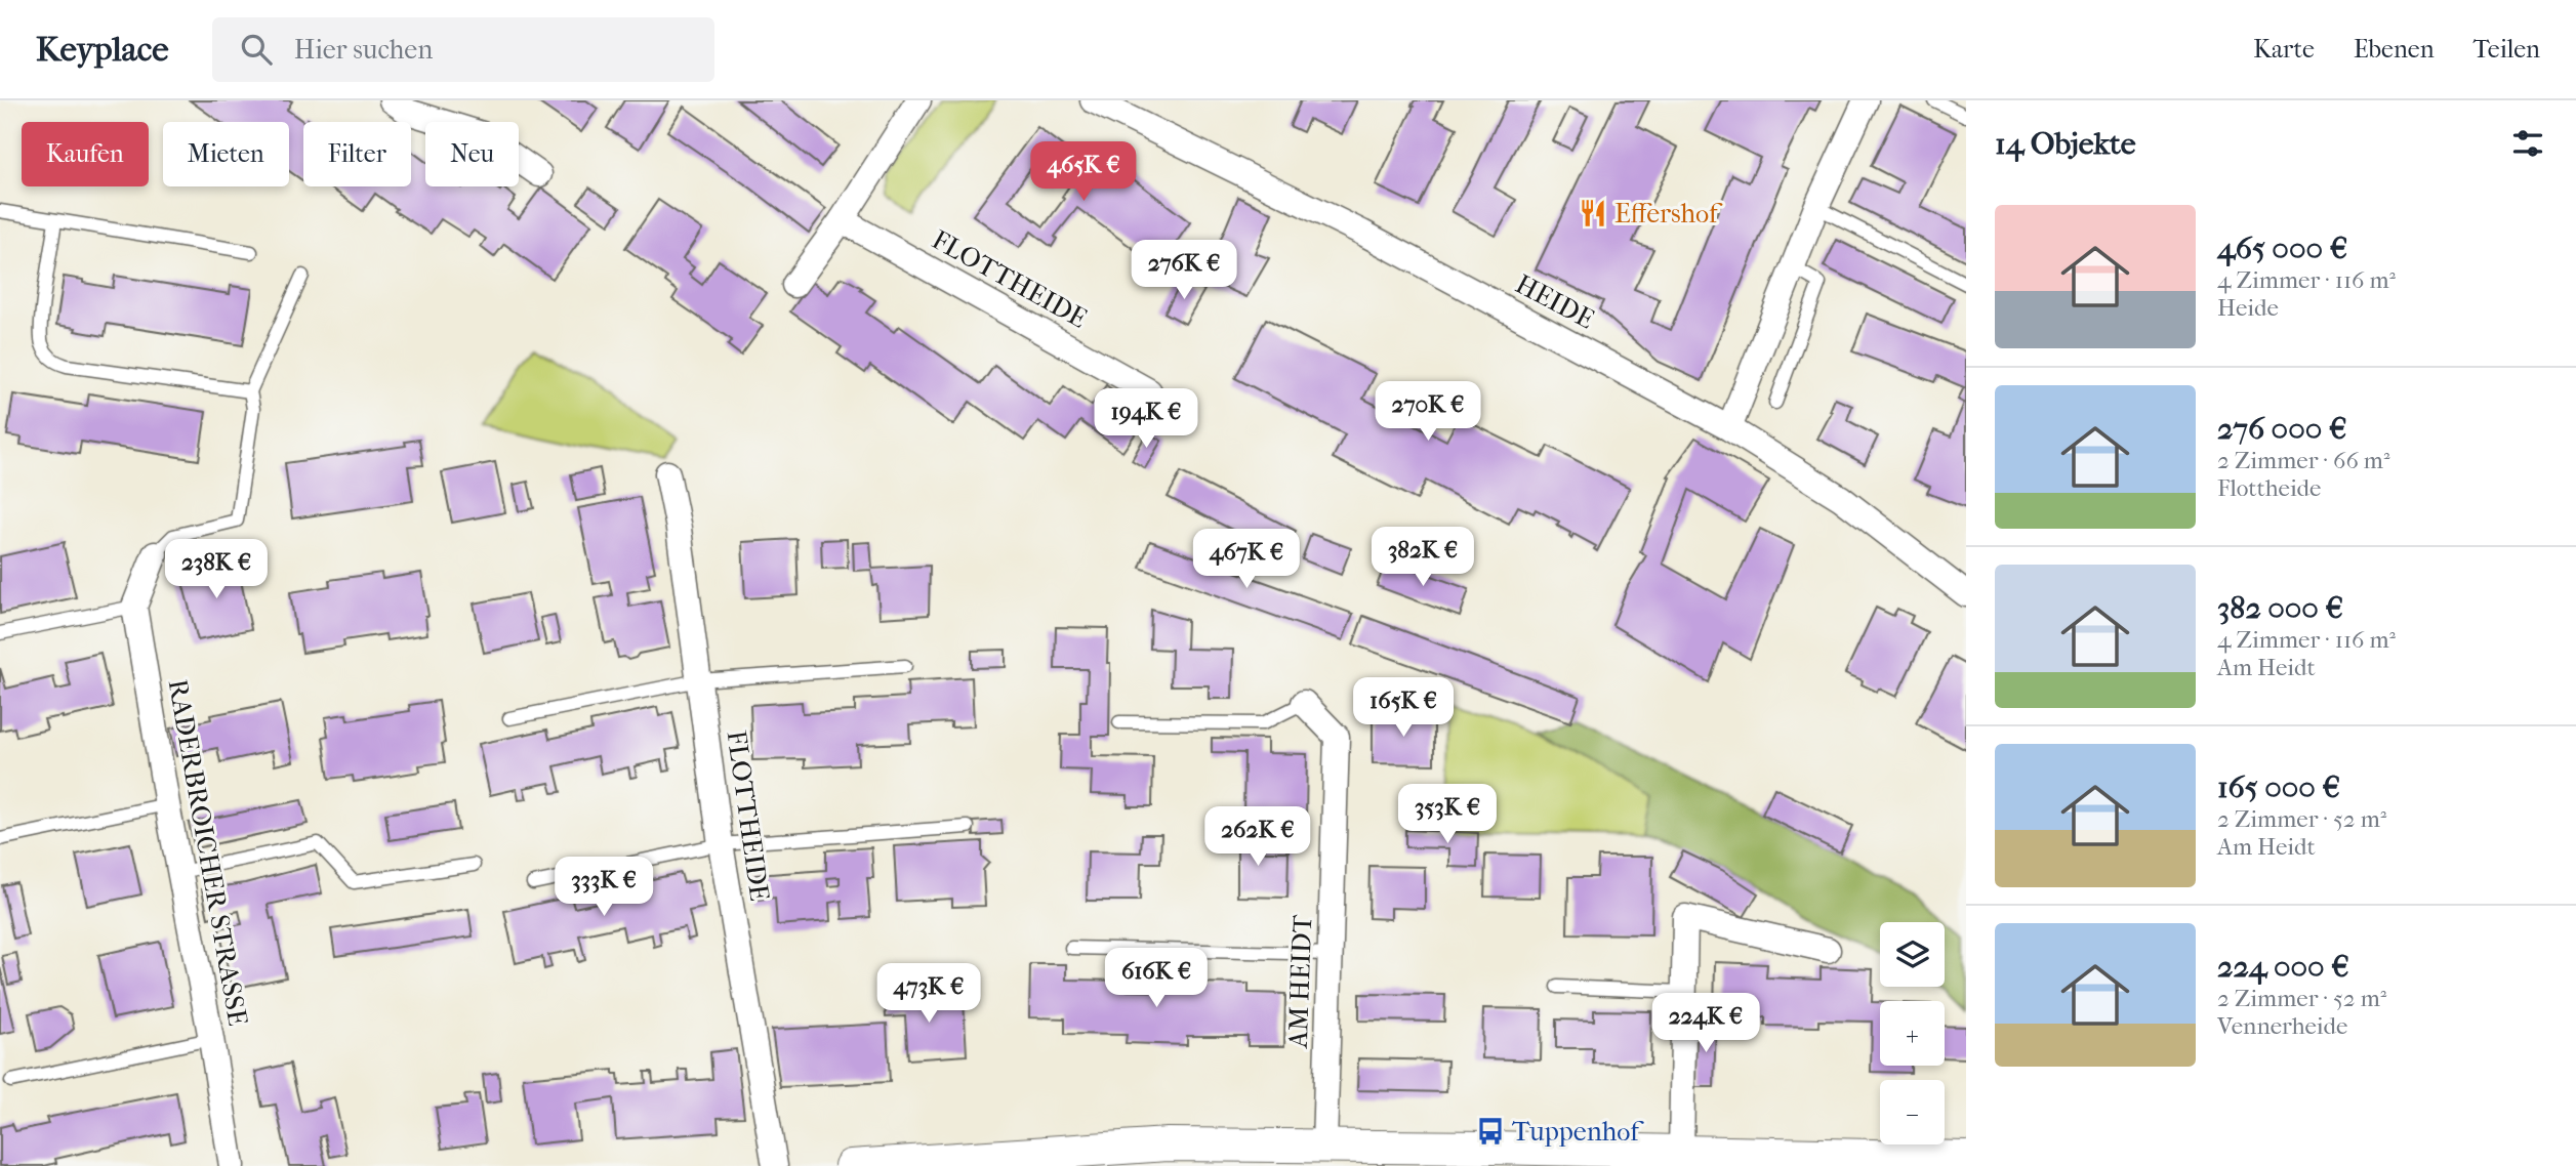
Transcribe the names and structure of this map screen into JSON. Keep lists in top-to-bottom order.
{
  "streets": {
    "street": [
      "FLOTTHEIDE",
      "HEIDE",
      "RADERBROICHER STRASSE",
      "AM HEIDT"
    ]
  },
  "places": {
    "restaurant": ["Effershof"],
    "bus stop": ["Tuppenhof"]
  },
  "page": {
    "header": "Keyplace",
    "search": "Hier suchen",
    "nav": ["Karte", "Ebenen", "Teilen"],
    "heading": "14 Objekte",
    "chip": [
      "Kaufen",
      "Mieten",
      "Filter",
      "Neu"
    ],
    "price": [
      "465K €",
      "276K €",
      "270K €",
      "194K €",
      "382K €",
      "467K €",
      "238K €",
      "165K €",
      "353K €",
      "262K €",
      "333K €",
      "616K €",
      "473K €",
      "224K €"
    ],
    "list": [
      {
        "name": "465 000 €",
        "note": "4 Zimmer · 116 m² · Heide"
      },
      {
        "name": "276 000 €",
        "note": "2 Zimmer · 66 m² · Flottheide"
      },
      {
        "name": "382 000 €",
        "note": "4 Zimmer · 116 m² · Am Heidt"
      },
      {
        "name": "165 000 €",
        "note": "2 Zimmer · 52 m² · Am Heidt"
      },
      {
        "name": "224 000 €",
        "note": "2 Zimmer · 52 m² · Vennerheide"
      }
    ],
    "map_buttons": ["+", "−"]
  }
}
